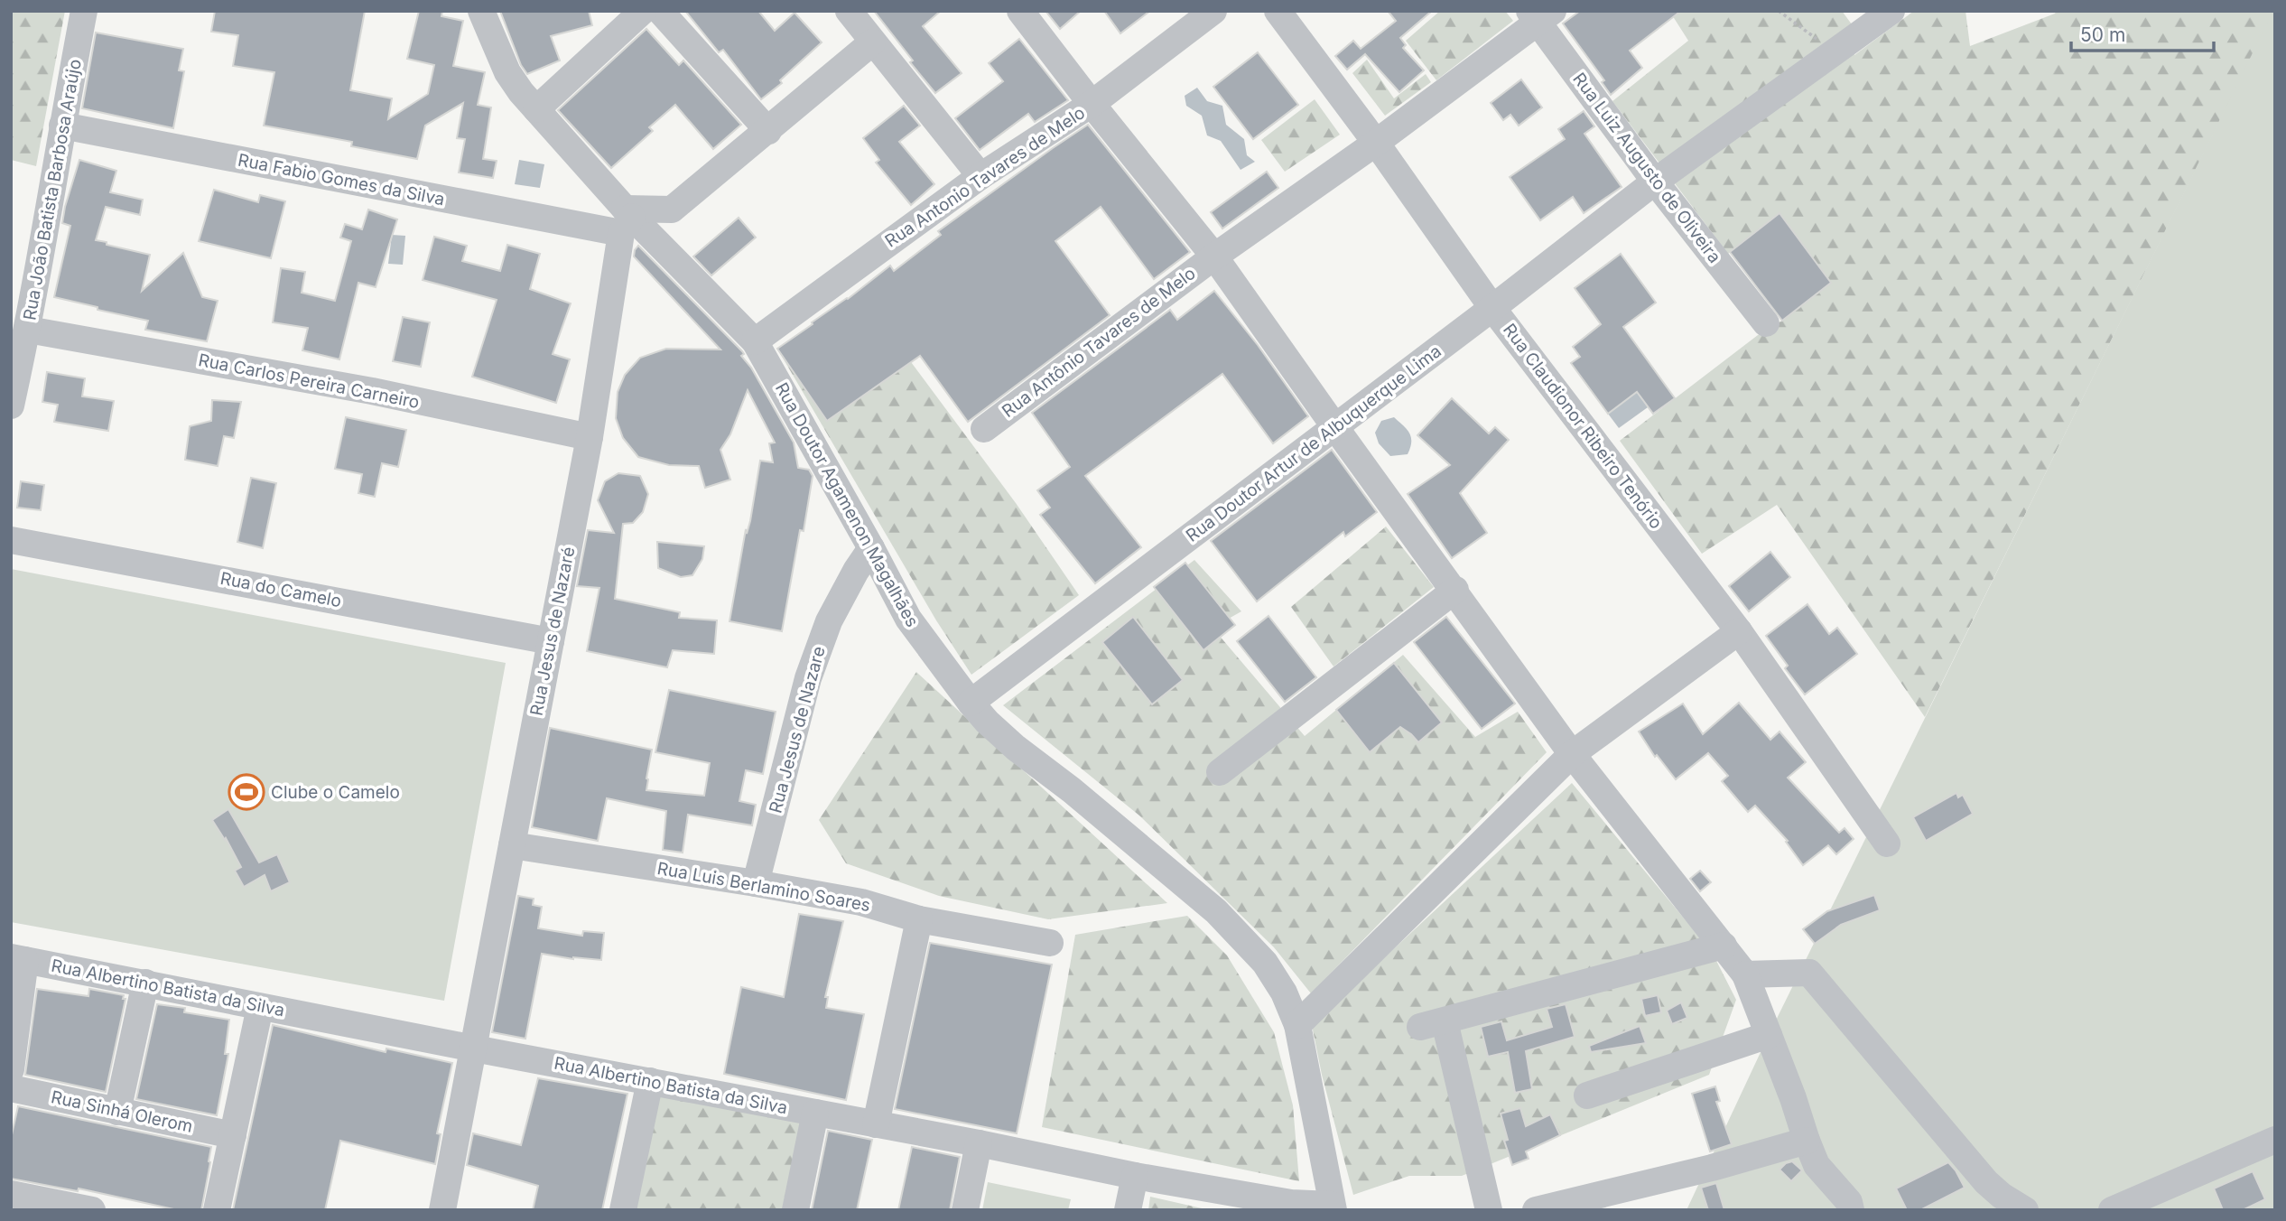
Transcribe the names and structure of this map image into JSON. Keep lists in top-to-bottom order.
{
  "streets": {
    "street": [
      "Rua Luiz Augusto de Oliveira",
      "Rua Antonio Tavares de Melo",
      "Rua Fabio Gomes da Silva",
      "Rua João Batista Barbosa Araújo",
      "Rua Antônio Tavares de Melo",
      "Rua Carlos Pereira Carneiro",
      "Rua Claudionor Ribeiro Tenório",
      "Rua Doutor Artur de Albuquerque Lima",
      "Rua Doutor Agamenon Magalhães",
      "Rua do Camelo",
      "Rua Jesus de Nazaré",
      "Rua Jesus de Nazare",
      "Rua Luis Berlamino Soares",
      "Rua Albertino Batista da Silva",
      "Rua Sinhá Olerom"
    ]
  },
  "crossings": [
    ["Rua Luiz Augusto de Oliveira", "Rua Doutor Artur de Albuquerque Lima"],
    ["Rua Antonio Tavares de Melo", "Rua Doutor Agamenon Magalhães"],
    ["Rua Fabio Gomes da Silva", "Rua João Batista Barbosa Araújo"],
    ["Rua Fabio Gomes da Silva", "Rua Doutor Agamenon Magalhães"],
    ["Rua Fabio Gomes da Silva", "Rua Jesus de Nazaré"],
    ["Rua João Batista Barbosa Araújo", "Rua Carlos Pereira Carneiro"],
    ["Rua Antônio Tavares de Melo", "Rua Claudionor Ribeiro Tenório"],
    ["Rua Carlos Pereira Carneiro", "Rua Jesus de Nazaré"],
    ["Rua Claudionor Ribeiro Tenório", "Rua Doutor Artur de Albuquerque Lima"],
    ["Rua Doutor Artur de Albuquerque Lima", "Rua Doutor Agamenon Magalhães"],
    ["Rua Doutor Agamenon Magalhães", "Rua Jesus de Nazaré"],
    ["Rua Doutor Agamenon Magalhães", "Rua Jesus de Nazare"],
    ["Rua Doutor Agamenon Magalhães", "Rua Albertino Batista da Silva"],
    ["Rua do Camelo", "Rua Jesus de Nazaré"],
    ["Rua Jesus de Nazaré", "Rua Luis Berlamino Soares"],
    ["Rua Jesus de Nazaré", "Rua Albertino Batista da Silva"],
    ["Rua Jesus de Nazare", "Rua Luis Berlamino Soares"]
  ],
  "places": {
    "sports": ["Clube o Camelo"]
  },
  "scale_bar": "50 m"
}
